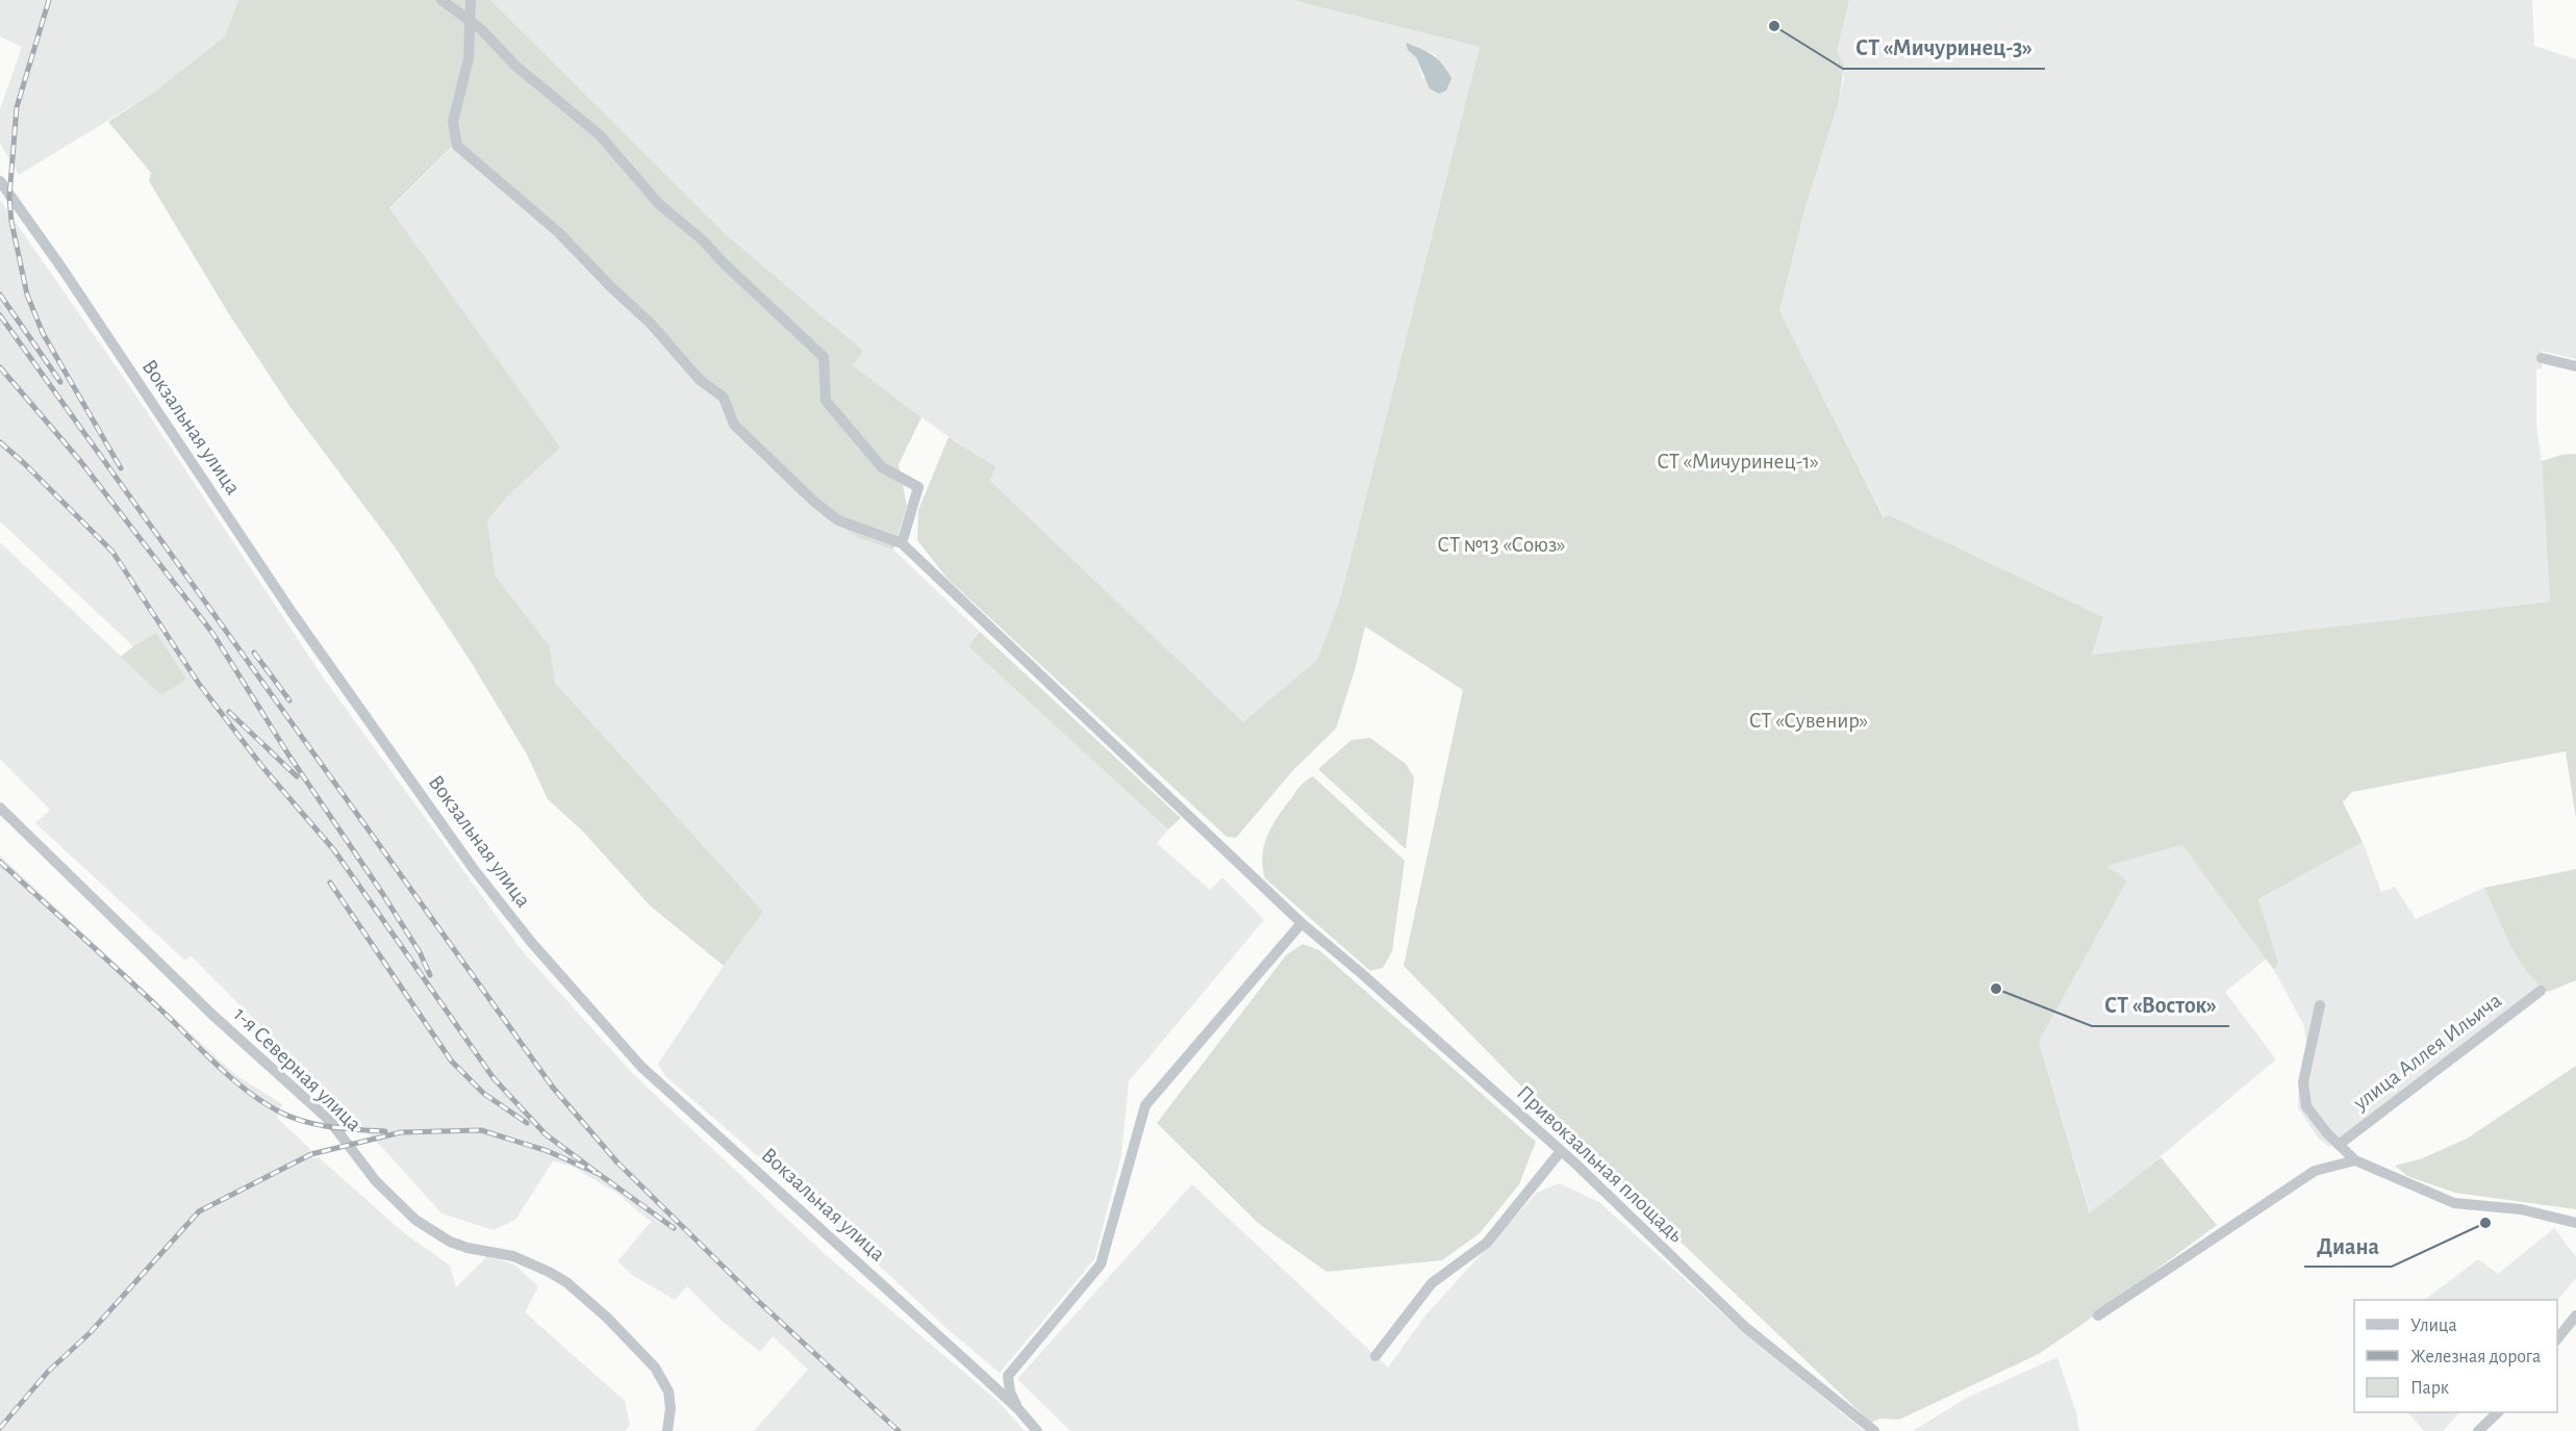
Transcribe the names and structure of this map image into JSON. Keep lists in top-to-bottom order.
{
  "streets": {
    "street": [
      "Вокзальная улица",
      "улица Аллея Ильича",
      "1-я Северная улица",
      "Привокзальная площадь"
    ]
  },
  "parks": ["СТ «Мичуринец-1»", "СТ №13 «Союз»", "СТ «Сувенир»"],
  "places": ["СТ «Мичуринец-3»", "СТ «Восток»", "Диана"],
  "legend": ["Улица", "Железная дорога", "Парк"]
}
